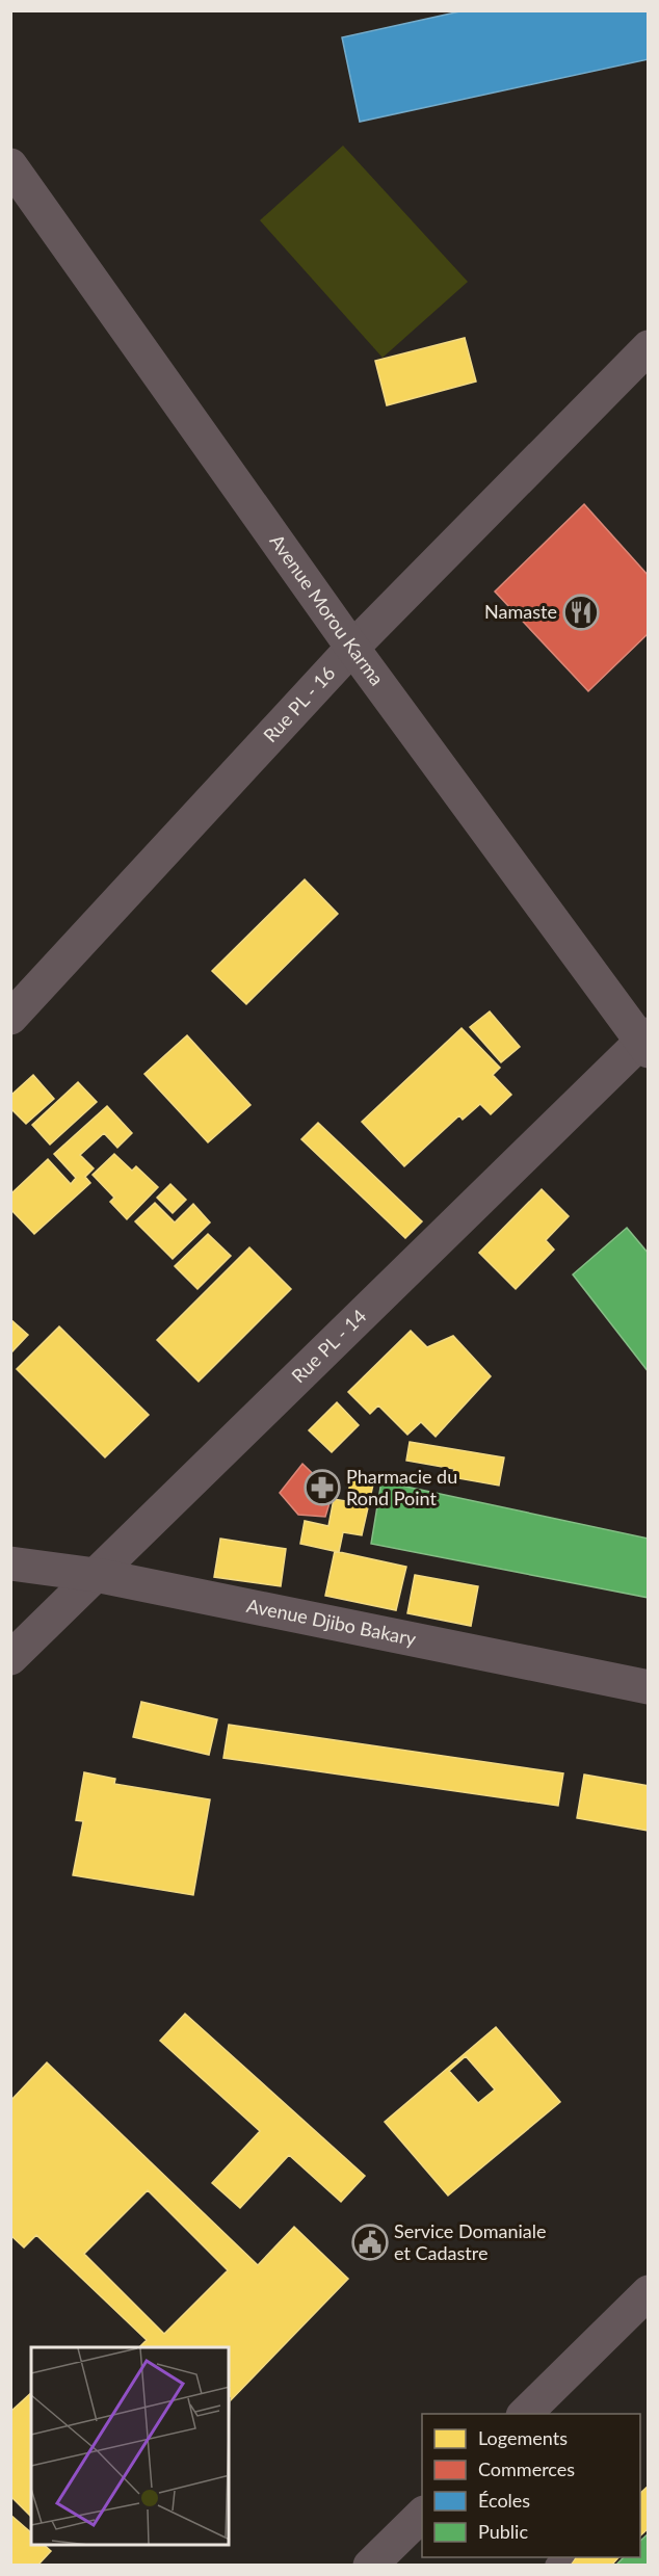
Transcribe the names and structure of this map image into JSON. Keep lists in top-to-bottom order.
{
  "streets": {
    "street": [
      "Avenue Morou Karma",
      "Rue PL - 16",
      "Rue PL - 14",
      "Avenue Djibo Bakary"
    ]
  },
  "crossings": [
    ["Avenue Morou Karma", "Rue PL - 16"],
    ["Avenue Morou Karma", "Rue PL - 14"],
    ["Rue PL - 14", "Avenue Djibo Bakary"]
  ],
  "places": {
    "restaurant": ["Namaste"],
    "pharmacy": ["Pharmacie du Rond Point"],
    "public building": ["Service Domaniale et Cadastre"]
  },
  "legend": [
    "Logements",
    "Commerces",
    "Écoles",
    "Public"
  ]
}
